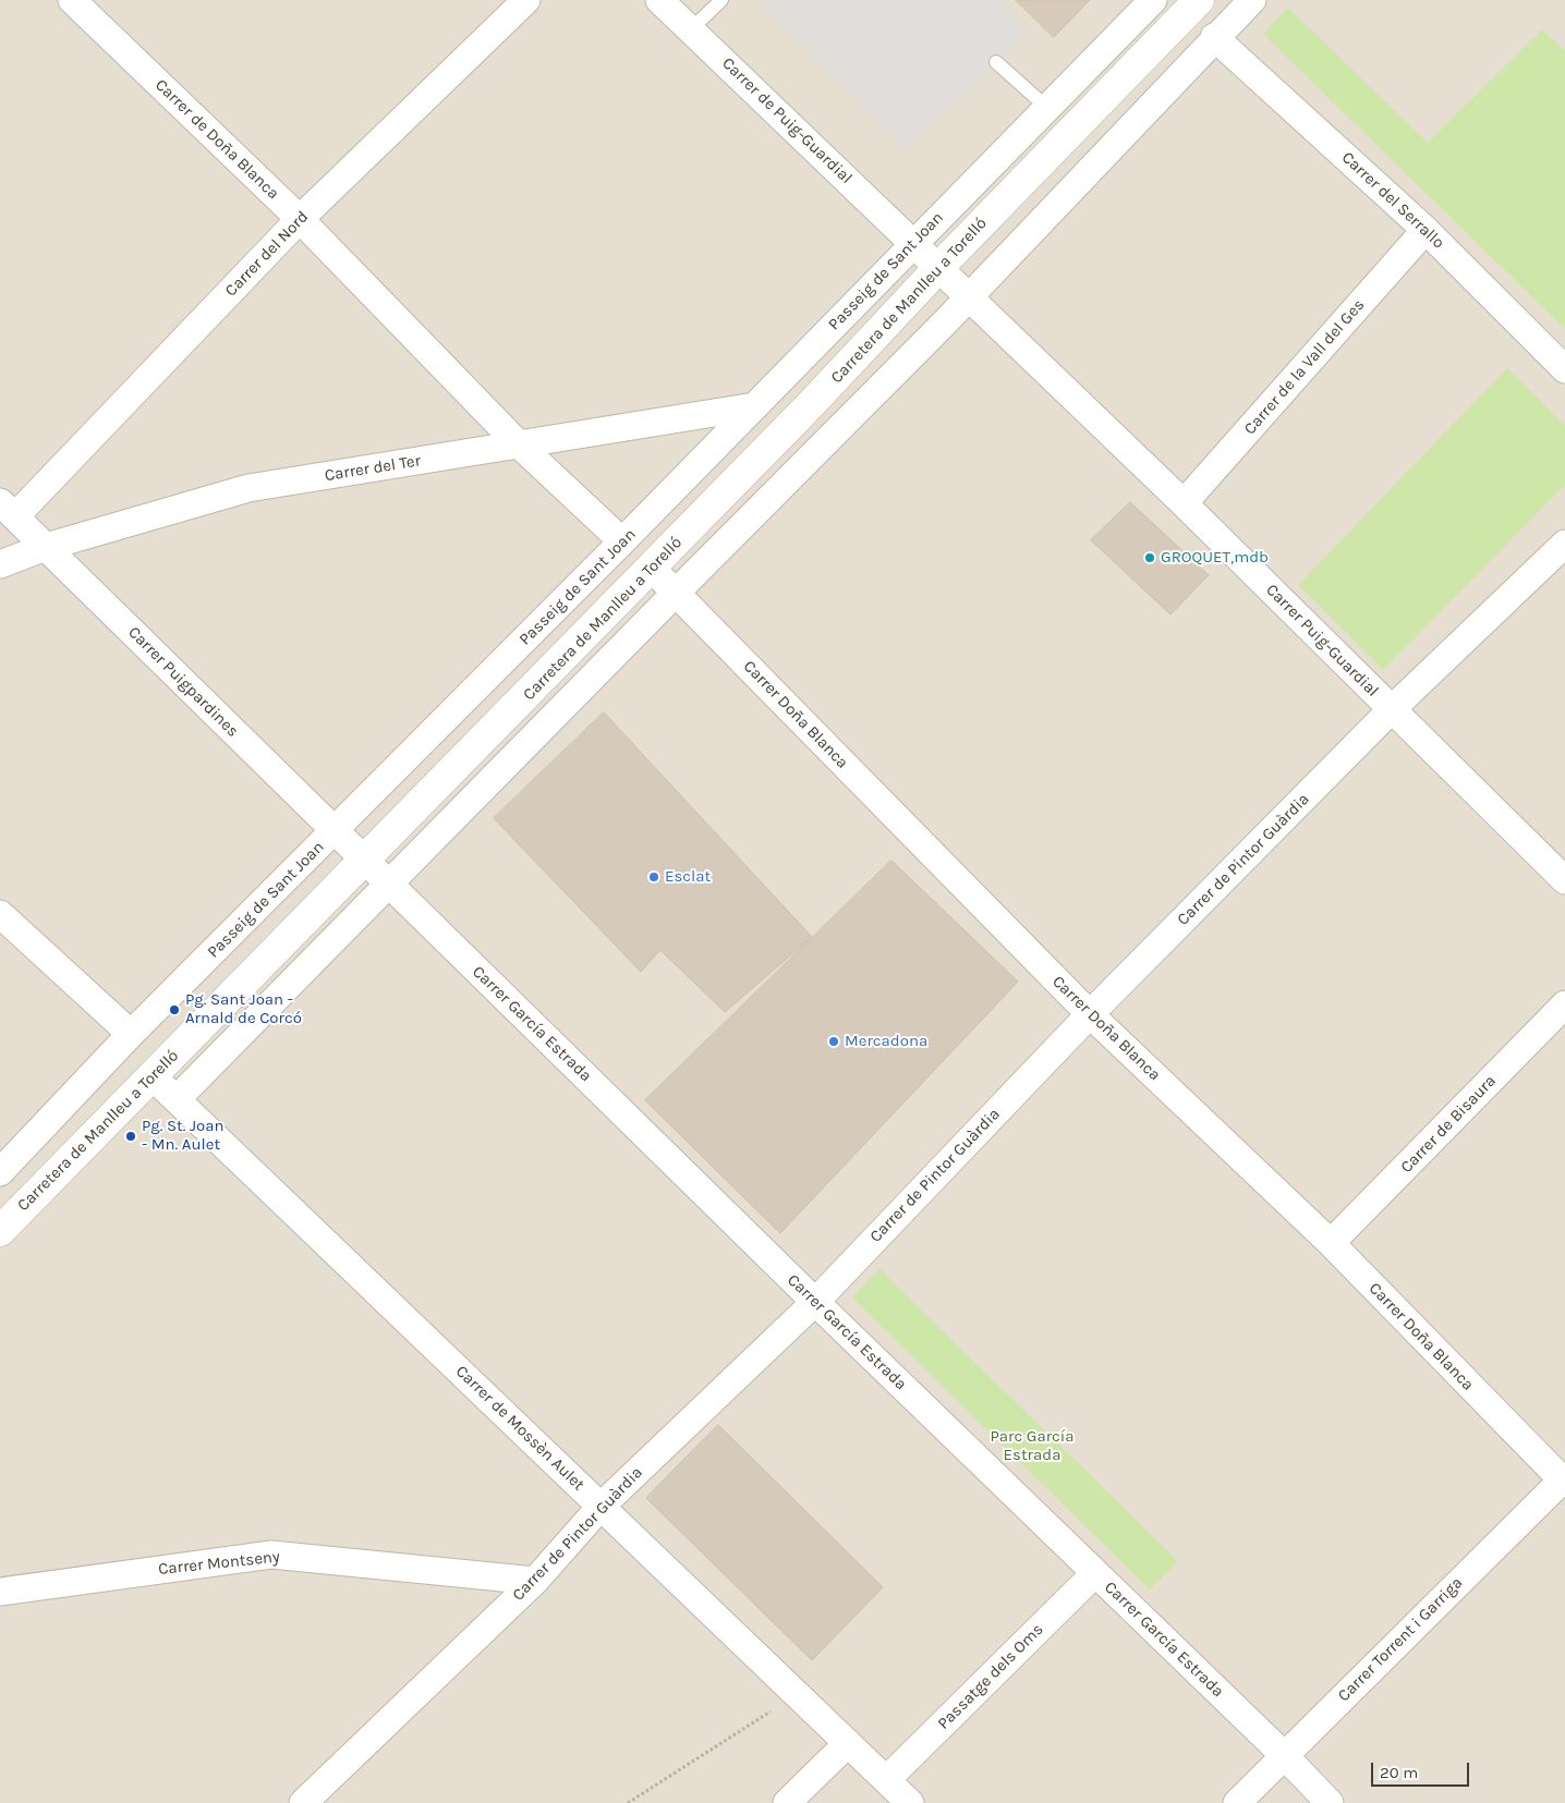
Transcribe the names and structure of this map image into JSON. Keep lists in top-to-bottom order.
{
  "streets": {
    "street": [
      "Carrer de Puig-Guardial",
      "Carrer de Doña Blanca",
      "Carrer del Serrallo",
      "Carrer del Nord",
      "Passeig de Sant Joan",
      "Carretera de Manlleu a Torelló",
      "Carrer de la Vall del Ges",
      "Carrer del Ter",
      "Carrer Puig-Guardial",
      "Carrer Puigpardines",
      "Carrer Doña Blanca",
      "Carrer de Pintor Guàrdia",
      "Carrer García Estrada",
      "Carrer de Bisaura",
      "Carrer de Mossèn Aulet",
      "Carrer Montseny",
      "Carrer Torrent i Garriga",
      "Passatge dels Oms"
    ]
  },
  "crossings": [
    ["Carrer de Puig-Guardial", "Passeig de Sant Joan"],
    ["Carrer de Puig-Guardial", "Carrer Puig-Guardial"],
    ["Carrer de Doña Blanca", "Carrer del Nord"],
    ["Carrer de Doña Blanca", "Carrer del Ter"],
    ["Carrer del Serrallo", "Carrer de la Vall del Ges"],
    ["Carrer del Nord", "Carrer Puigpardines"],
    ["Passeig de Sant Joan", "Carrer del Ter"],
    ["Passeig de Sant Joan", "Carrer Puig-Guardial"],
    ["Passeig de Sant Joan", "Carrer Puigpardines"],
    ["Carretera de Manlleu a Torelló", "Carrer Puig-Guardial"],
    ["Carretera de Manlleu a Torelló", "Carrer Puigpardines"],
    ["Carretera de Manlleu a Torelló", "Carrer Doña Blanca"],
    ["Carretera de Manlleu a Torelló", "Carrer García Estrada"],
    ["Carretera de Manlleu a Torelló", "Carrer de Mossèn Aulet"],
    ["Carrer de la Vall del Ges", "Carrer Puig-Guardial"],
    ["Carrer del Ter", "Carrer Puigpardines"],
    ["Carrer Puig-Guardial", "Carrer de Pintor Guàrdia"],
    ["Carrer Puigpardines", "Carrer García Estrada"],
    ["Carrer Doña Blanca", "Carrer de Pintor Guàrdia"],
    ["Carrer Doña Blanca", "Carrer de Bisaura"],
    ["Carrer Doña Blanca", "Carrer Torrent i Garriga"],
    ["Carrer de Pintor Guàrdia", "Carrer García Estrada"],
    ["Carrer de Pintor Guàrdia", "Carrer de Mossèn Aulet"],
    ["Carrer de Pintor Guàrdia", "Carrer Montseny"],
    ["Carrer García Estrada", "Carrer Torrent i Garriga"],
    ["Carrer García Estrada", "Passatge dels Oms"],
    ["Carrer de Mossèn Aulet", "Passatge dels Oms"]
  ],
  "parks": ["Parc García Estrada"],
  "places": [
    "GROQUET,mdb",
    "Esclat",
    "Pg. Sant Joan - Arnald de Corcó",
    "Mercadona",
    "Pg. St. Joan - Mn. Aulet"
  ],
  "scale_bar": "20 m"
}
